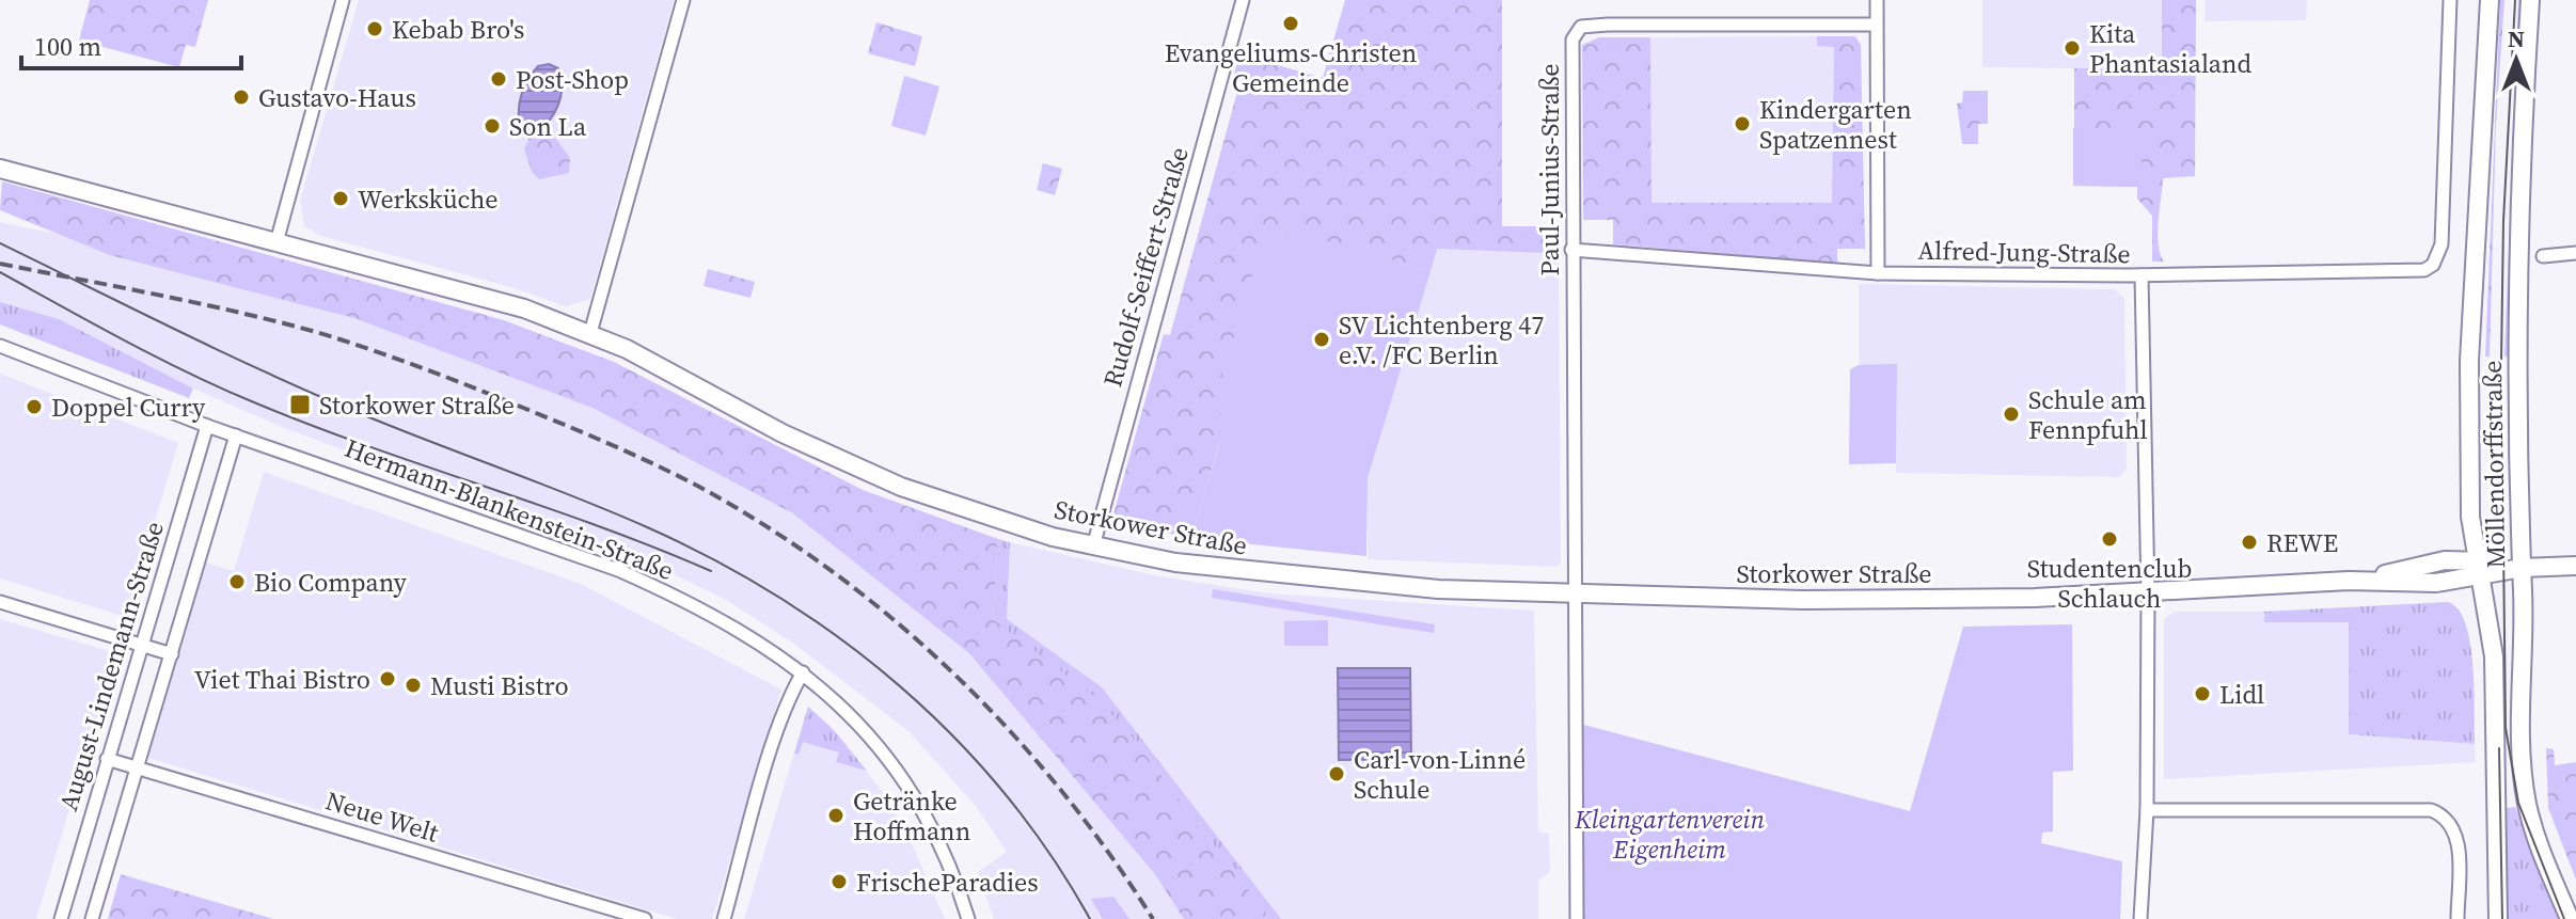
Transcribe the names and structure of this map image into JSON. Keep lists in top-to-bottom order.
{
  "streets": {
    "main road": ["Möllendorffstraße", "Storkower Straße"],
    "street": [
      "Paul-Junius-Straße",
      "Alfred-Jung-Straße",
      "Rudolf-Seiffert-Straße",
      "Hermann-Blankenstein-Straße",
      "August-Lindemann-Straße",
      "Neue Welt"
    ]
  },
  "crossings": [
    ["Paul-Junius-Straße", "Alfred-Jung-Straße"],
    ["Paul-Junius-Straße", "Storkower Straße"],
    ["Alfred-Jung-Straße", "Storkower Straße"],
    ["Rudolf-Seiffert-Straße", "Storkower Straße"],
    ["Möllendorffstraße", "Storkower Straße"],
    ["Hermann-Blankenstein-Straße", "August-Lindemann-Straße"],
    ["August-Lindemann-Straße", "Neue Welt"]
  ],
  "parks": ["Kleingartenverein Eigenheim"],
  "places": {
    "other": [
      "Evangeliums-Christen Gemeinde",
      "Kebab Bro's",
      "Kita Phantasialand",
      "Post-Shop",
      "Gustavo-Haus",
      "Kindergarten Spatzennest",
      "Son La",
      "Werksküche",
      "SV Lichtenberg 47 e.V. /FC Berlin",
      "Doppel Curry",
      "Schule am Fennpfuhl",
      "Studentenclub Schlauch",
      "REWE",
      "Bio Company",
      "Viet Thai Bistro",
      "Musti Bistro",
      "Lidl",
      "Carl-von-Linné Schule",
      "Getränke Hoffmann",
      "FrischeParadies"
    ],
    "transit": ["Storkower Straße"]
  },
  "scale_bar": "100 m",
  "north": "top"
}
